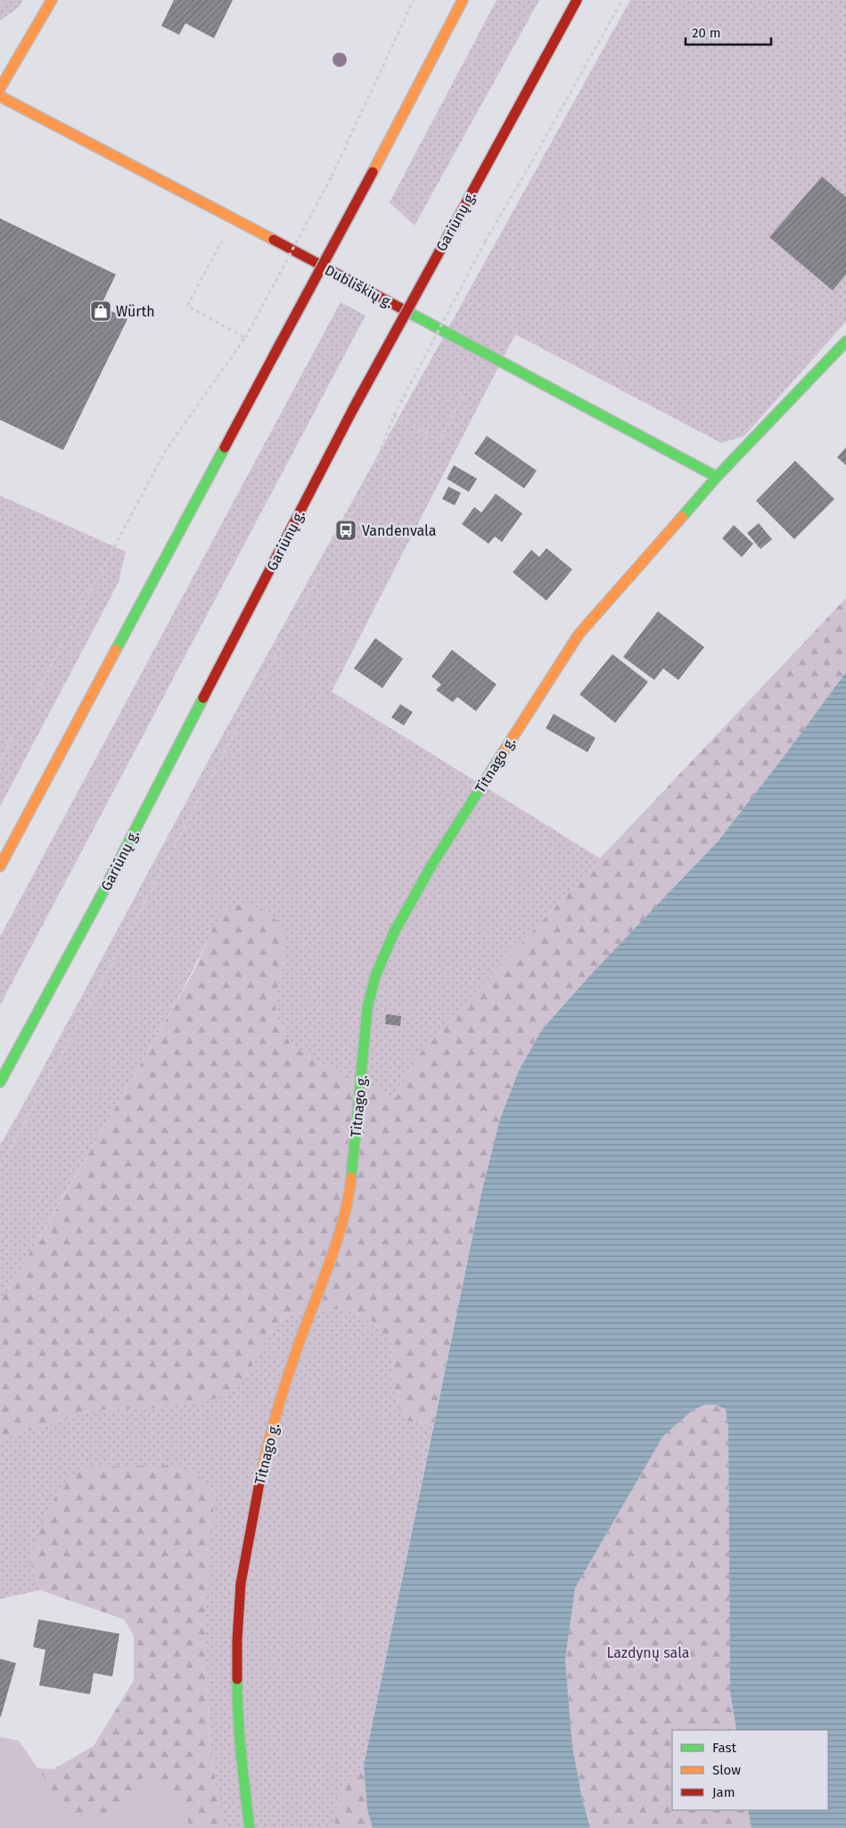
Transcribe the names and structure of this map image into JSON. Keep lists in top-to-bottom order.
{
  "streets": {
    "main road": ["Gariūnų g.", "Dubliškių g.", "Titnago g."]
  },
  "crossings": [
    ["Dubliškių g.", "Titnago g."]
  ],
  "parks": ["Lazdynų sala"],
  "places": {
    "shop": ["Würth"],
    "bus stop": ["Vandenvala"]
  },
  "legend": ["Fast", "Slow", "Jam"],
  "scale_bar": "20 m"
}
